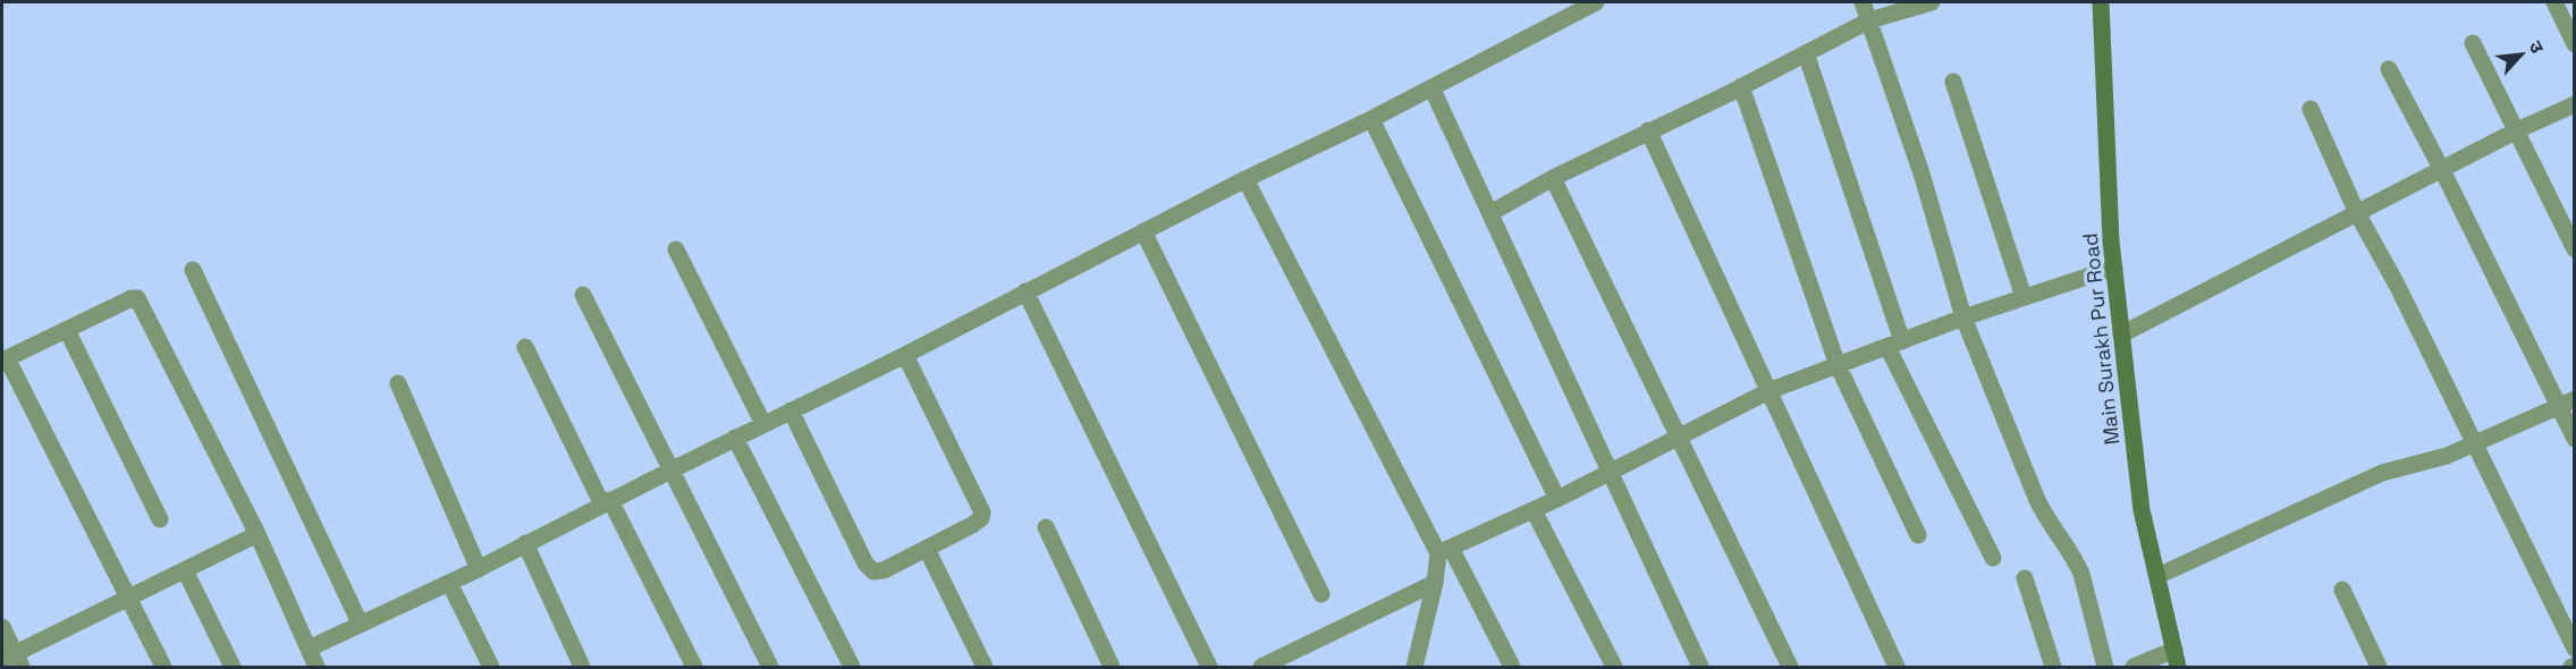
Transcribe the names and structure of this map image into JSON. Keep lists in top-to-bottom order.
{
  "streets": {
    "street": ["Main Surakh Pur Road"]
  },
  "north": "top right"
}
